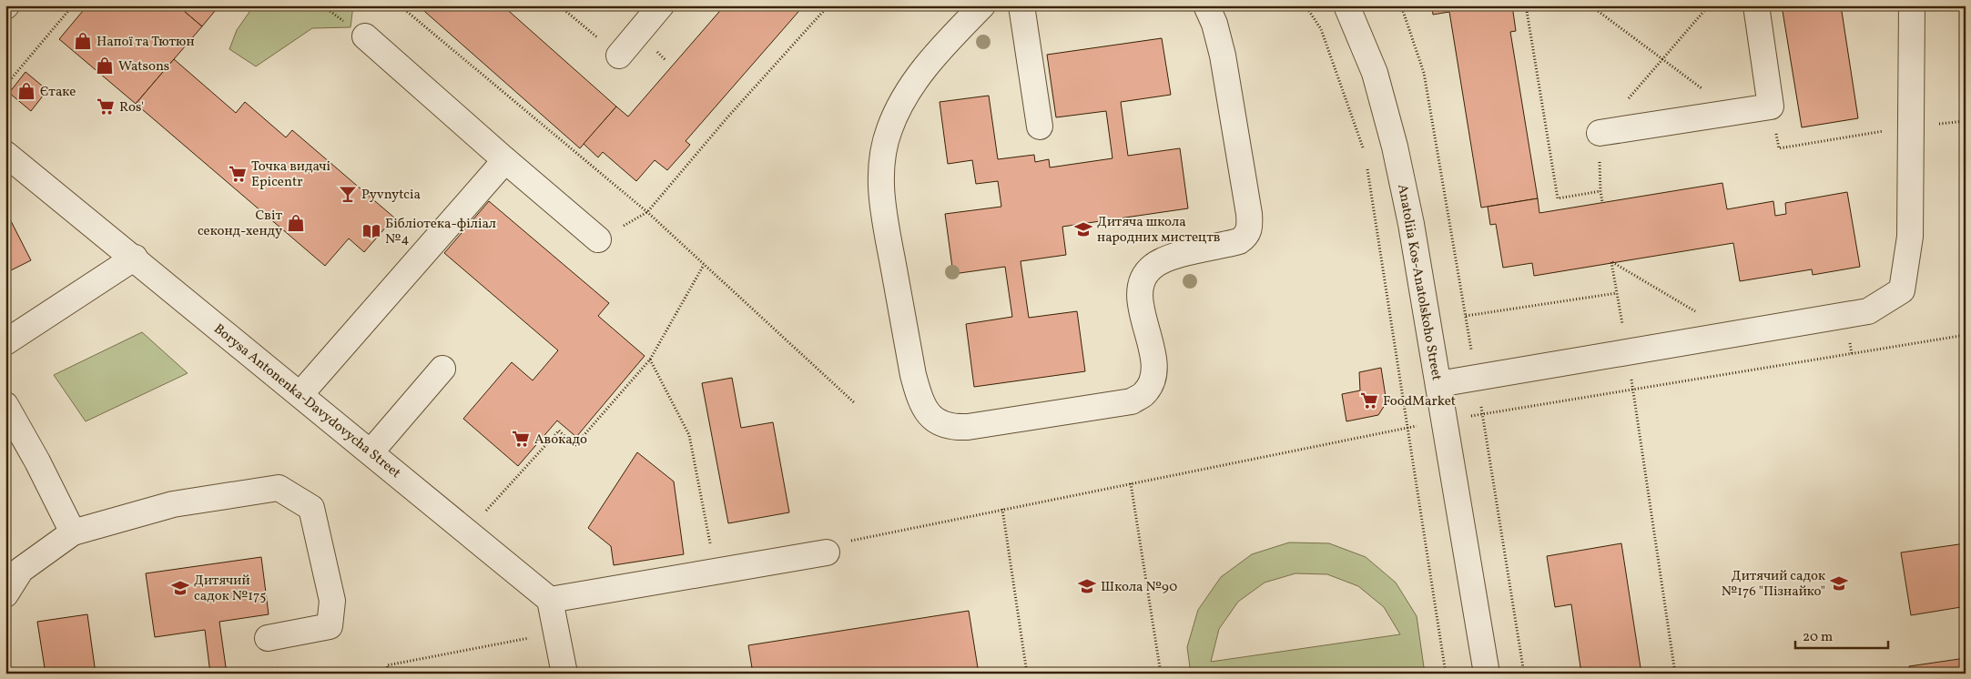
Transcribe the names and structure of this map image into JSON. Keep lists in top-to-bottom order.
{
  "streets": {
    "street": ["Anatoliia Kos-Anatolskoho Street", "Borysa Antonenka-Davydovycha Street"]
  },
  "places": {
    "shop": [
      "Напої та Тютюн",
      "Watsons",
      "Єтаке",
      "Світ секонд-хенду"
    ],
    "supermarket": [
      "Ros'",
      "Точка видачі Epicentr",
      "FoodMarket",
      "Авокадо"
    ],
    "bar": ["Pyvnytcia"],
    "school or university": [
      "Дитяча школа народних мистецтв",
      "Дитячий садок №176 \"Пізнайко\"",
      "Школа №90",
      "Дитячий садок №175"
    ],
    "library": ["Бібліотека-філіал №4"]
  },
  "scale_bar": "20 m"
}
